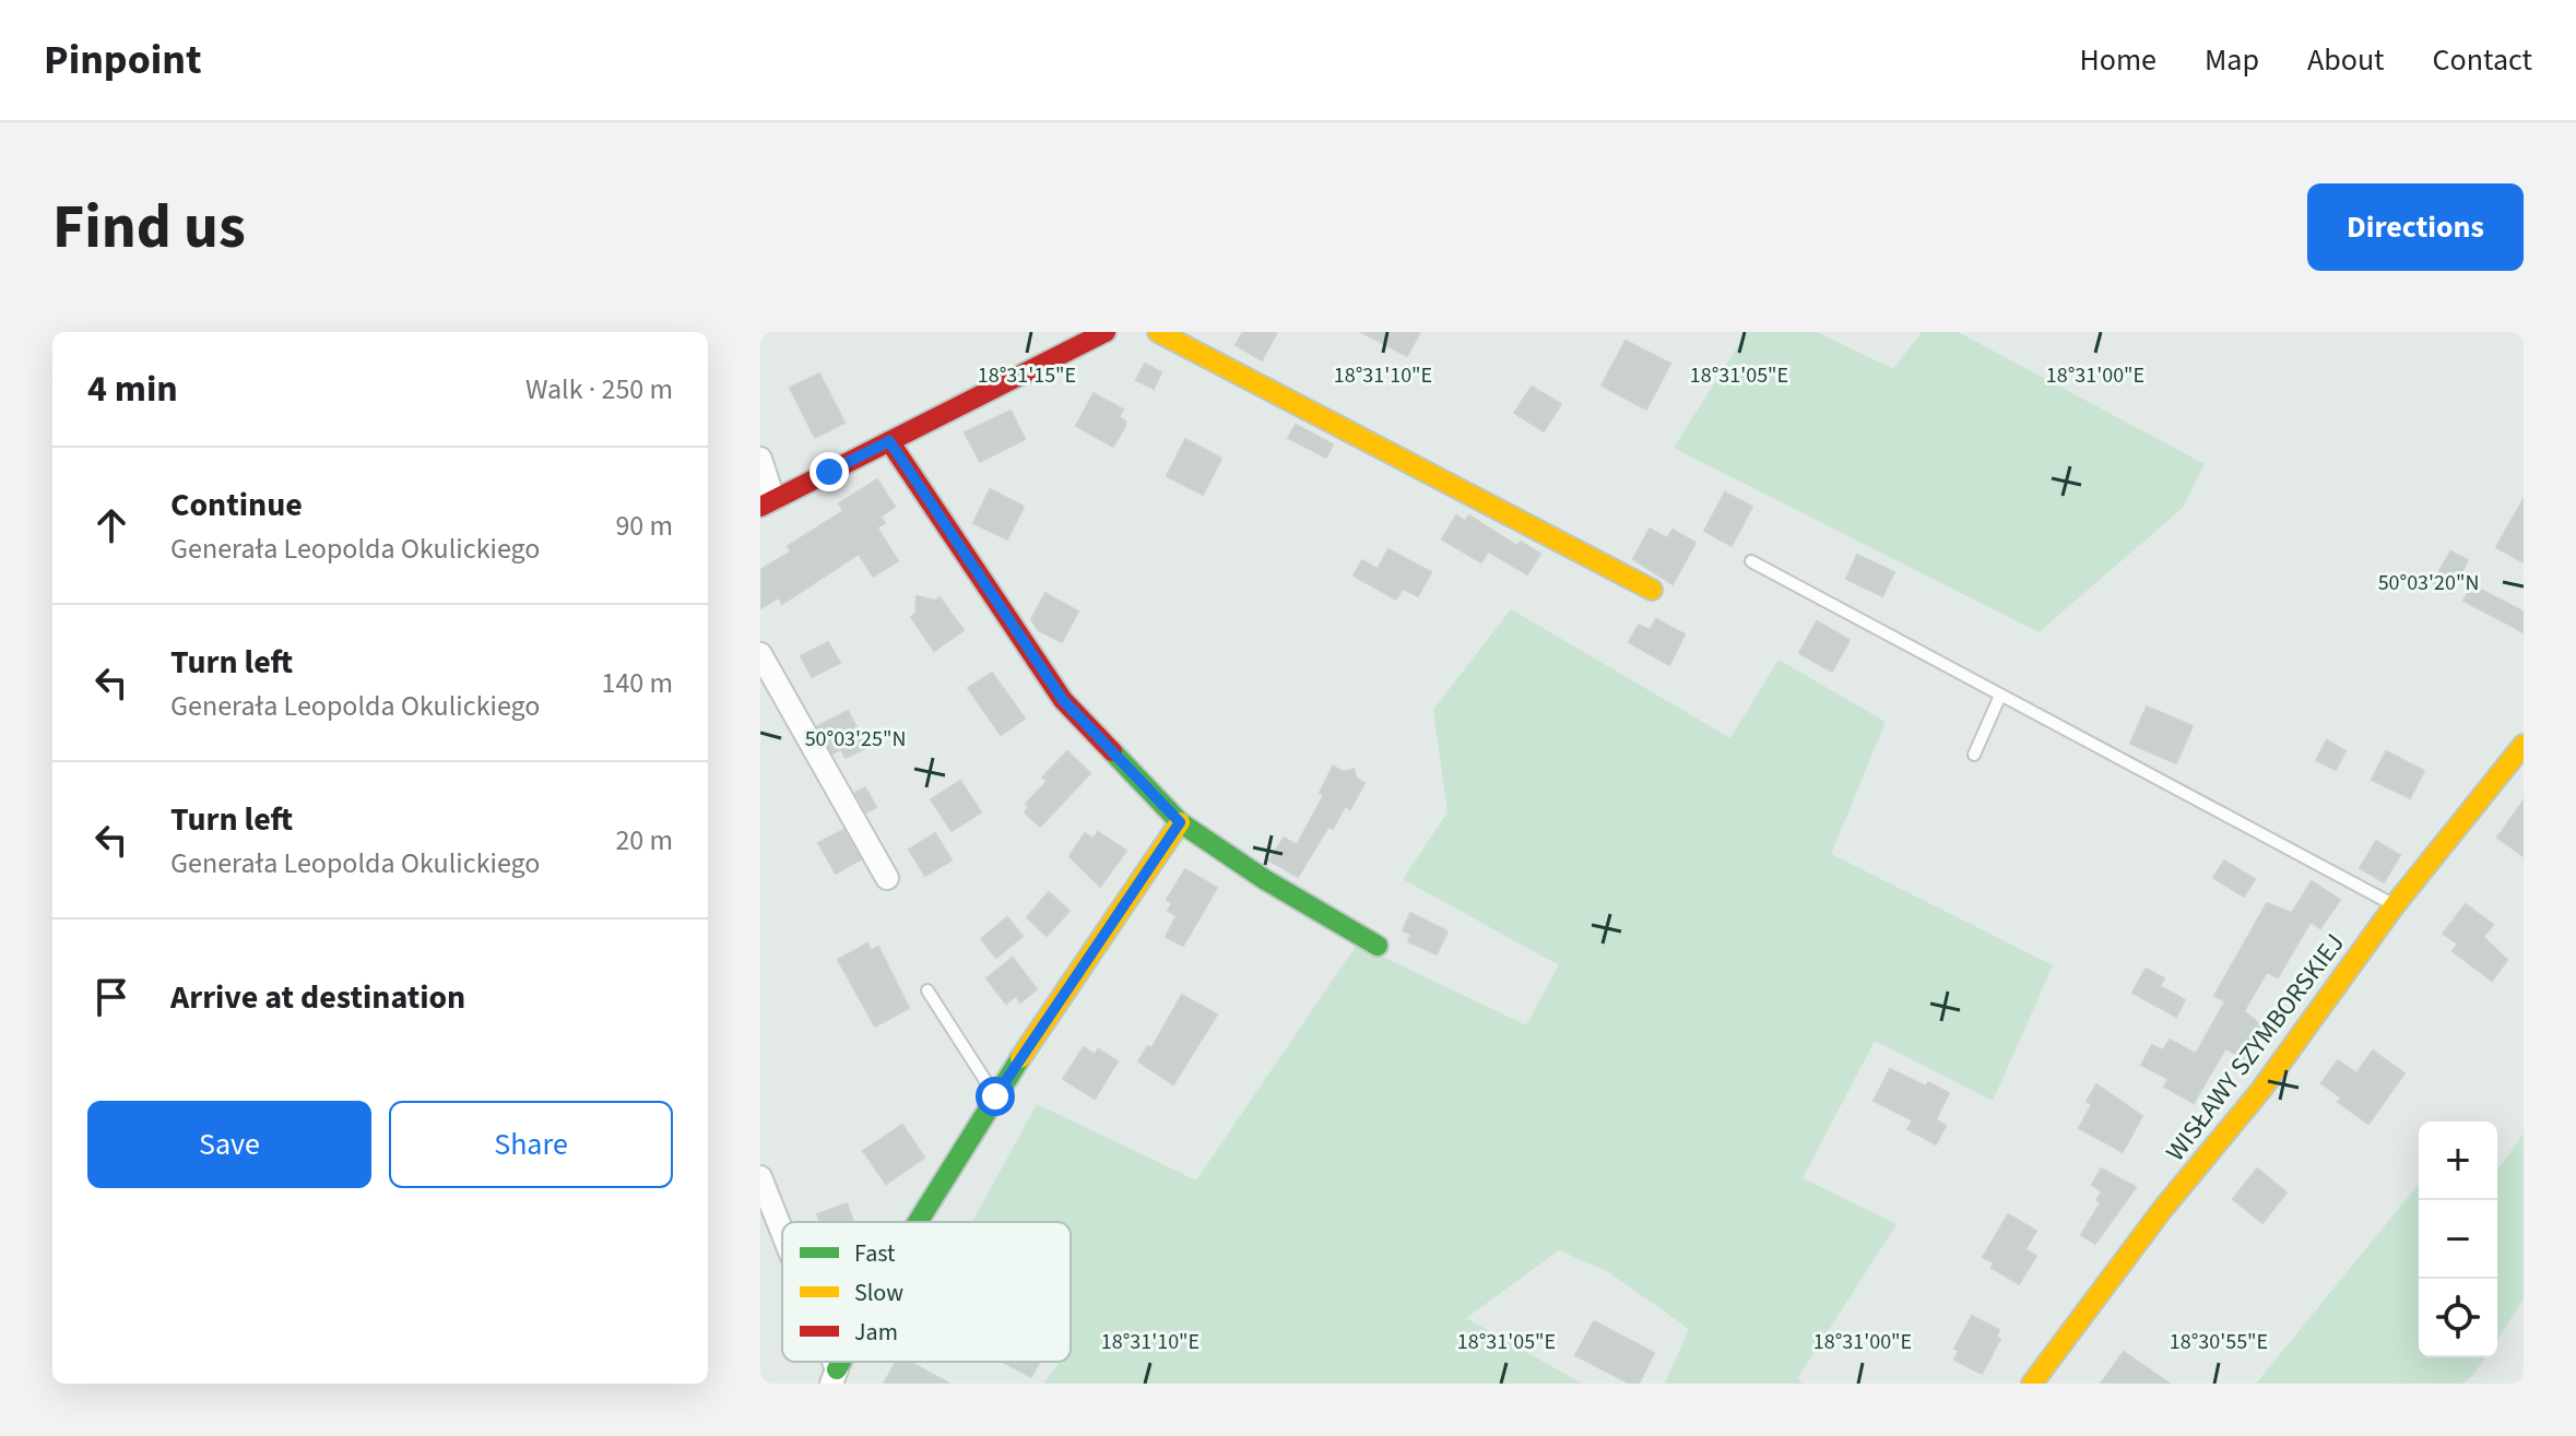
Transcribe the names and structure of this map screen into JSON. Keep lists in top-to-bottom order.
{
  "streets": {
    "street": ["WISŁAWY SZYMBORSKIEJ"]
  },
  "legend": ["Fast", "Slow", "Jam"],
  "page": {
    "header": "Pinpoint",
    "nav": [
      "Home",
      "Map",
      "About",
      "Contact"
    ],
    "buttons": [
      "Directions",
      ["Save", "Share"]
    ],
    "title": "Find us",
    "heading": ["4 min", "Walk · 250 m"],
    "list": [
      ["Continue", "Generała Leopolda Okulickiego", "90 m"],
      ["Turn left", "Generała Leopolda Okulickiego", "140 m"],
      ["Turn left", "Generała Leopolda Okulickiego", "20 m"],
      "Arrive at destination"
    ],
    "map_buttons": ["+", "−"]
  },
  "coordinates": [
    "18°31'15\"E",
    "18°31'10\"E",
    "18°31'05\"E",
    "18°31'00\"E",
    "50°03'20\"N",
    "50°03'25\"N",
    "18°30'55\"E"
  ]
}
